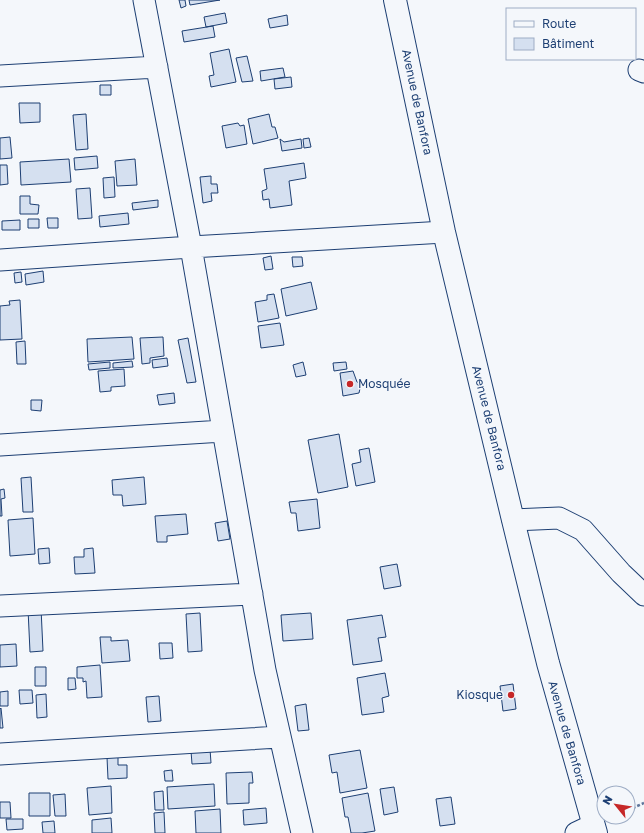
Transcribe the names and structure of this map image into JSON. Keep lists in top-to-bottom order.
{
  "streets": {
    "main road": ["Avenue de Banfora"]
  },
  "places": ["Mosquée", "Kiosque"],
  "legend": ["Route", "Bâtiment"],
  "north": "top left"
}
